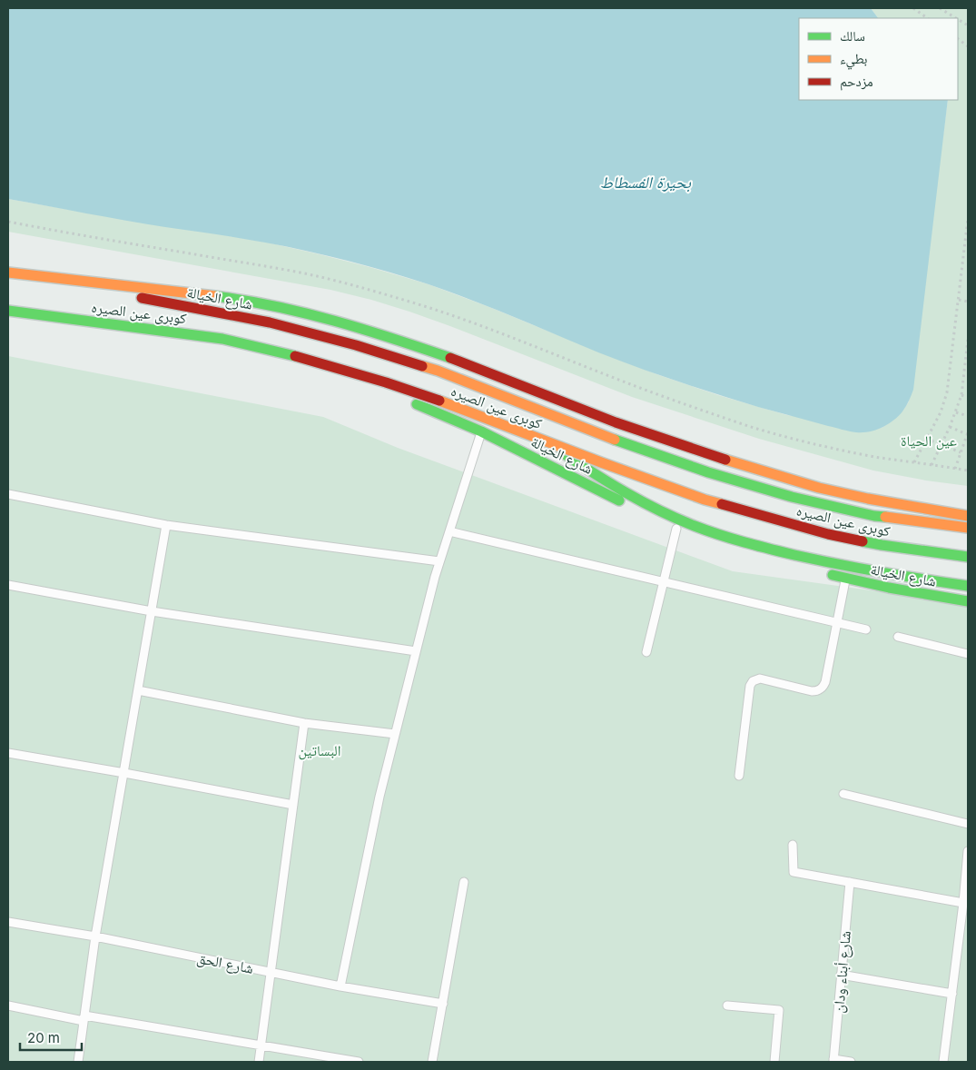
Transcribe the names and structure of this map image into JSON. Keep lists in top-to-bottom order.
{
  "streets": {
    "main road": ["شارع الخيالة", "كوبرى عين الصيره"],
    "lane": ["شارع الحق", "شارع أبناء ودان"]
  },
  "crossings": [
    ["شارع الخيالة", "كوبرى عين الصيره"]
  ],
  "water": ["بحيرة الفسطاط"],
  "parks": ["عين الحياة", "البساتين"],
  "legend": ["سالك", "بطيء", "مزدحم"],
  "scale_bar": "20 m"
}
